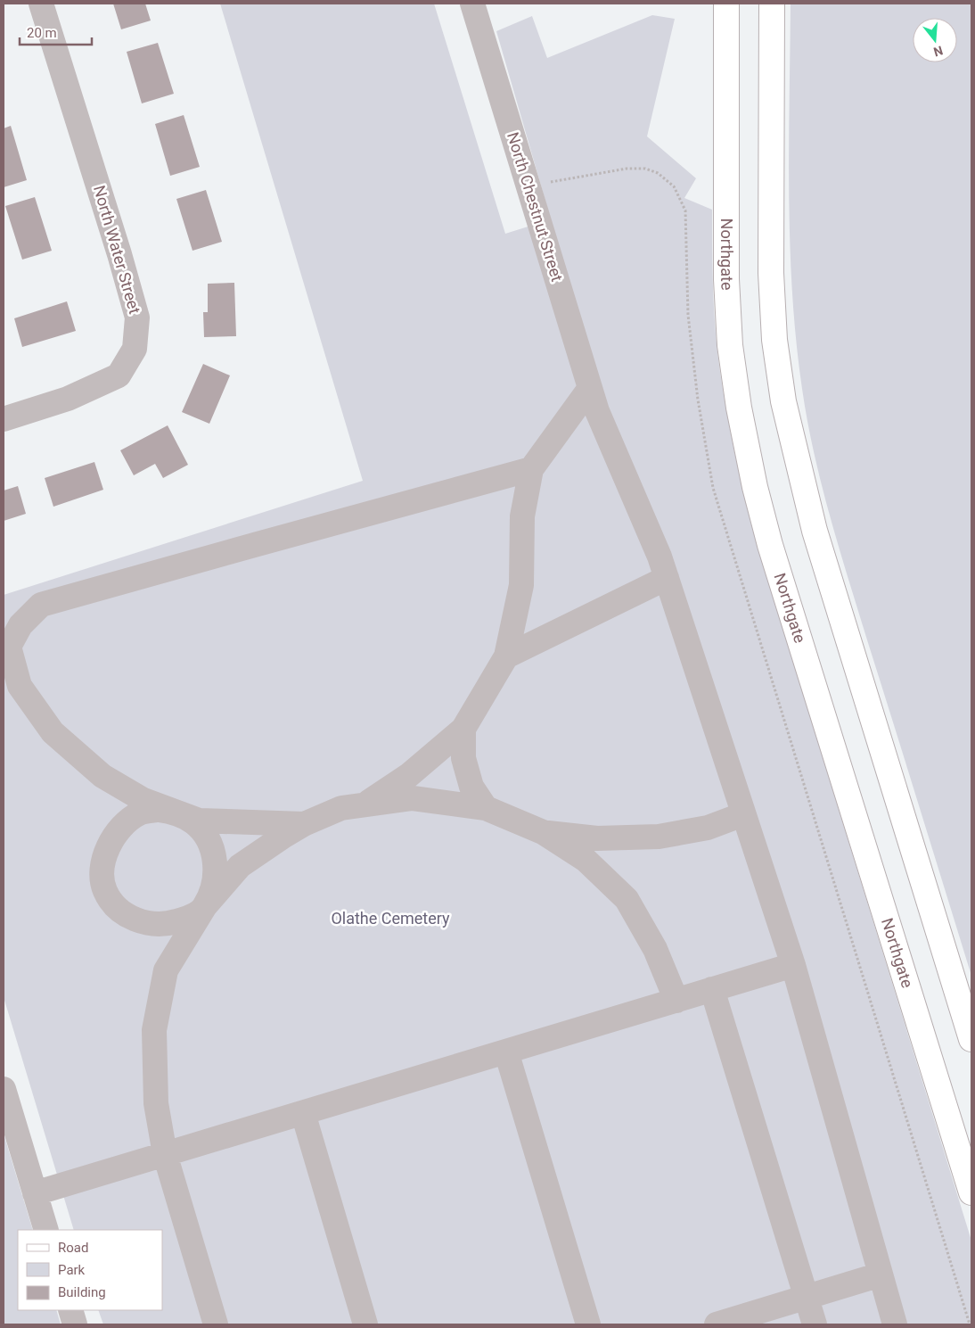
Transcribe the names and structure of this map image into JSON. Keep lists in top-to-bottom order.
{
  "streets": {
    "main road": ["Northgate"],
    "street": ["North Chestnut Street", "North Water Street"]
  },
  "parks": ["Olathe Cemetery"],
  "legend": ["Road", "Park", "Building"],
  "scale_bar": "20 m",
  "north": "bottom"
}
